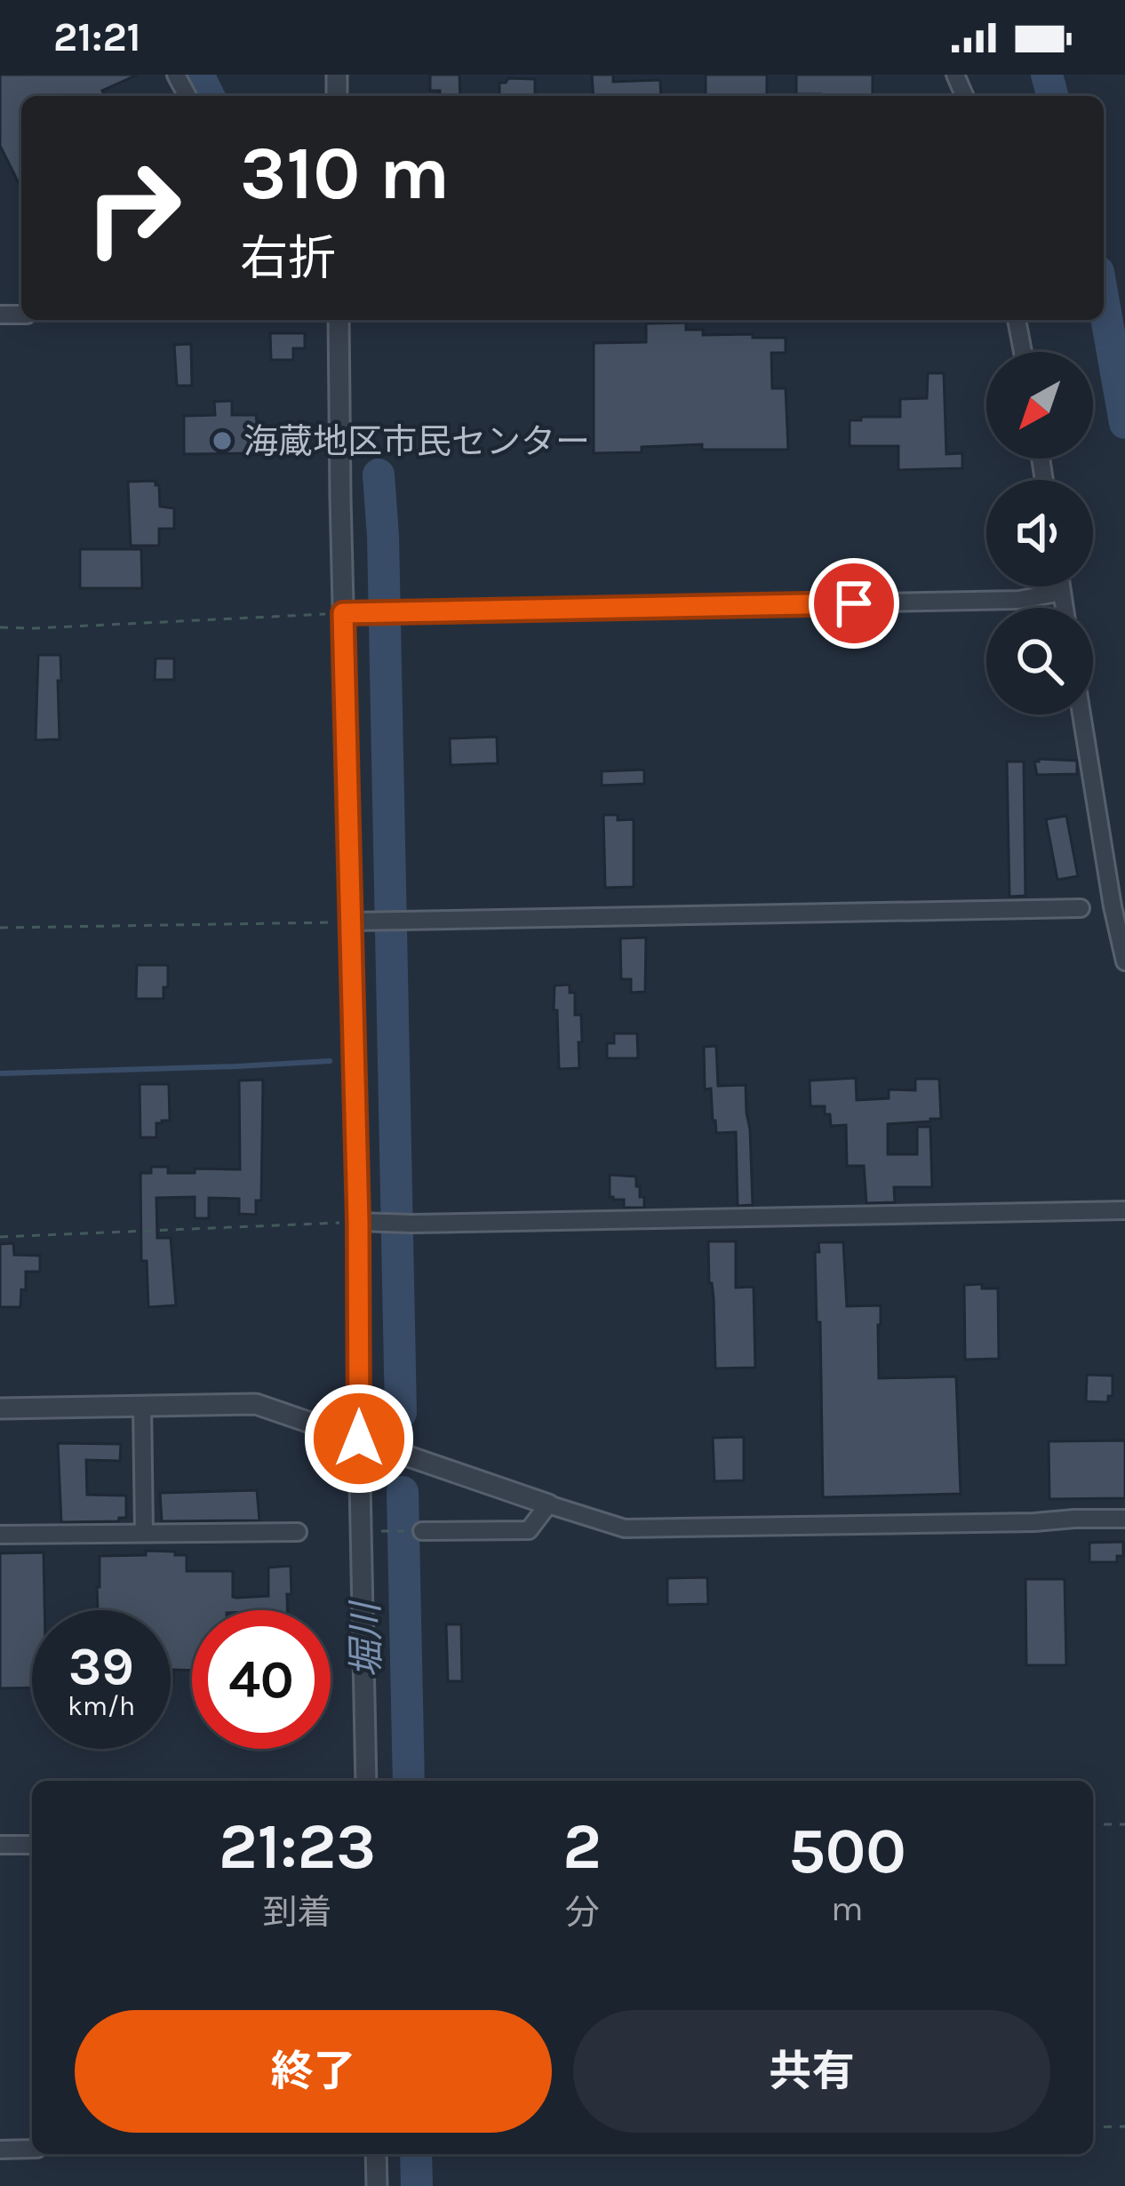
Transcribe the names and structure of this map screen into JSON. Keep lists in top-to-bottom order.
{
  "water": ["堀川"],
  "places": ["海蔵地区市民センター"],
  "north": "bottom left",
  "page": {
    "status": "21:21",
    "turn": ["310 m", "右折"],
    "speed": "39 km/h",
    "limit": "40",
    "eta": [
      "21:23",
      "到着",
      "2",
      "分",
      "500",
      "m"
    ],
    "buttons": ["終了", "共有"]
  }
}
